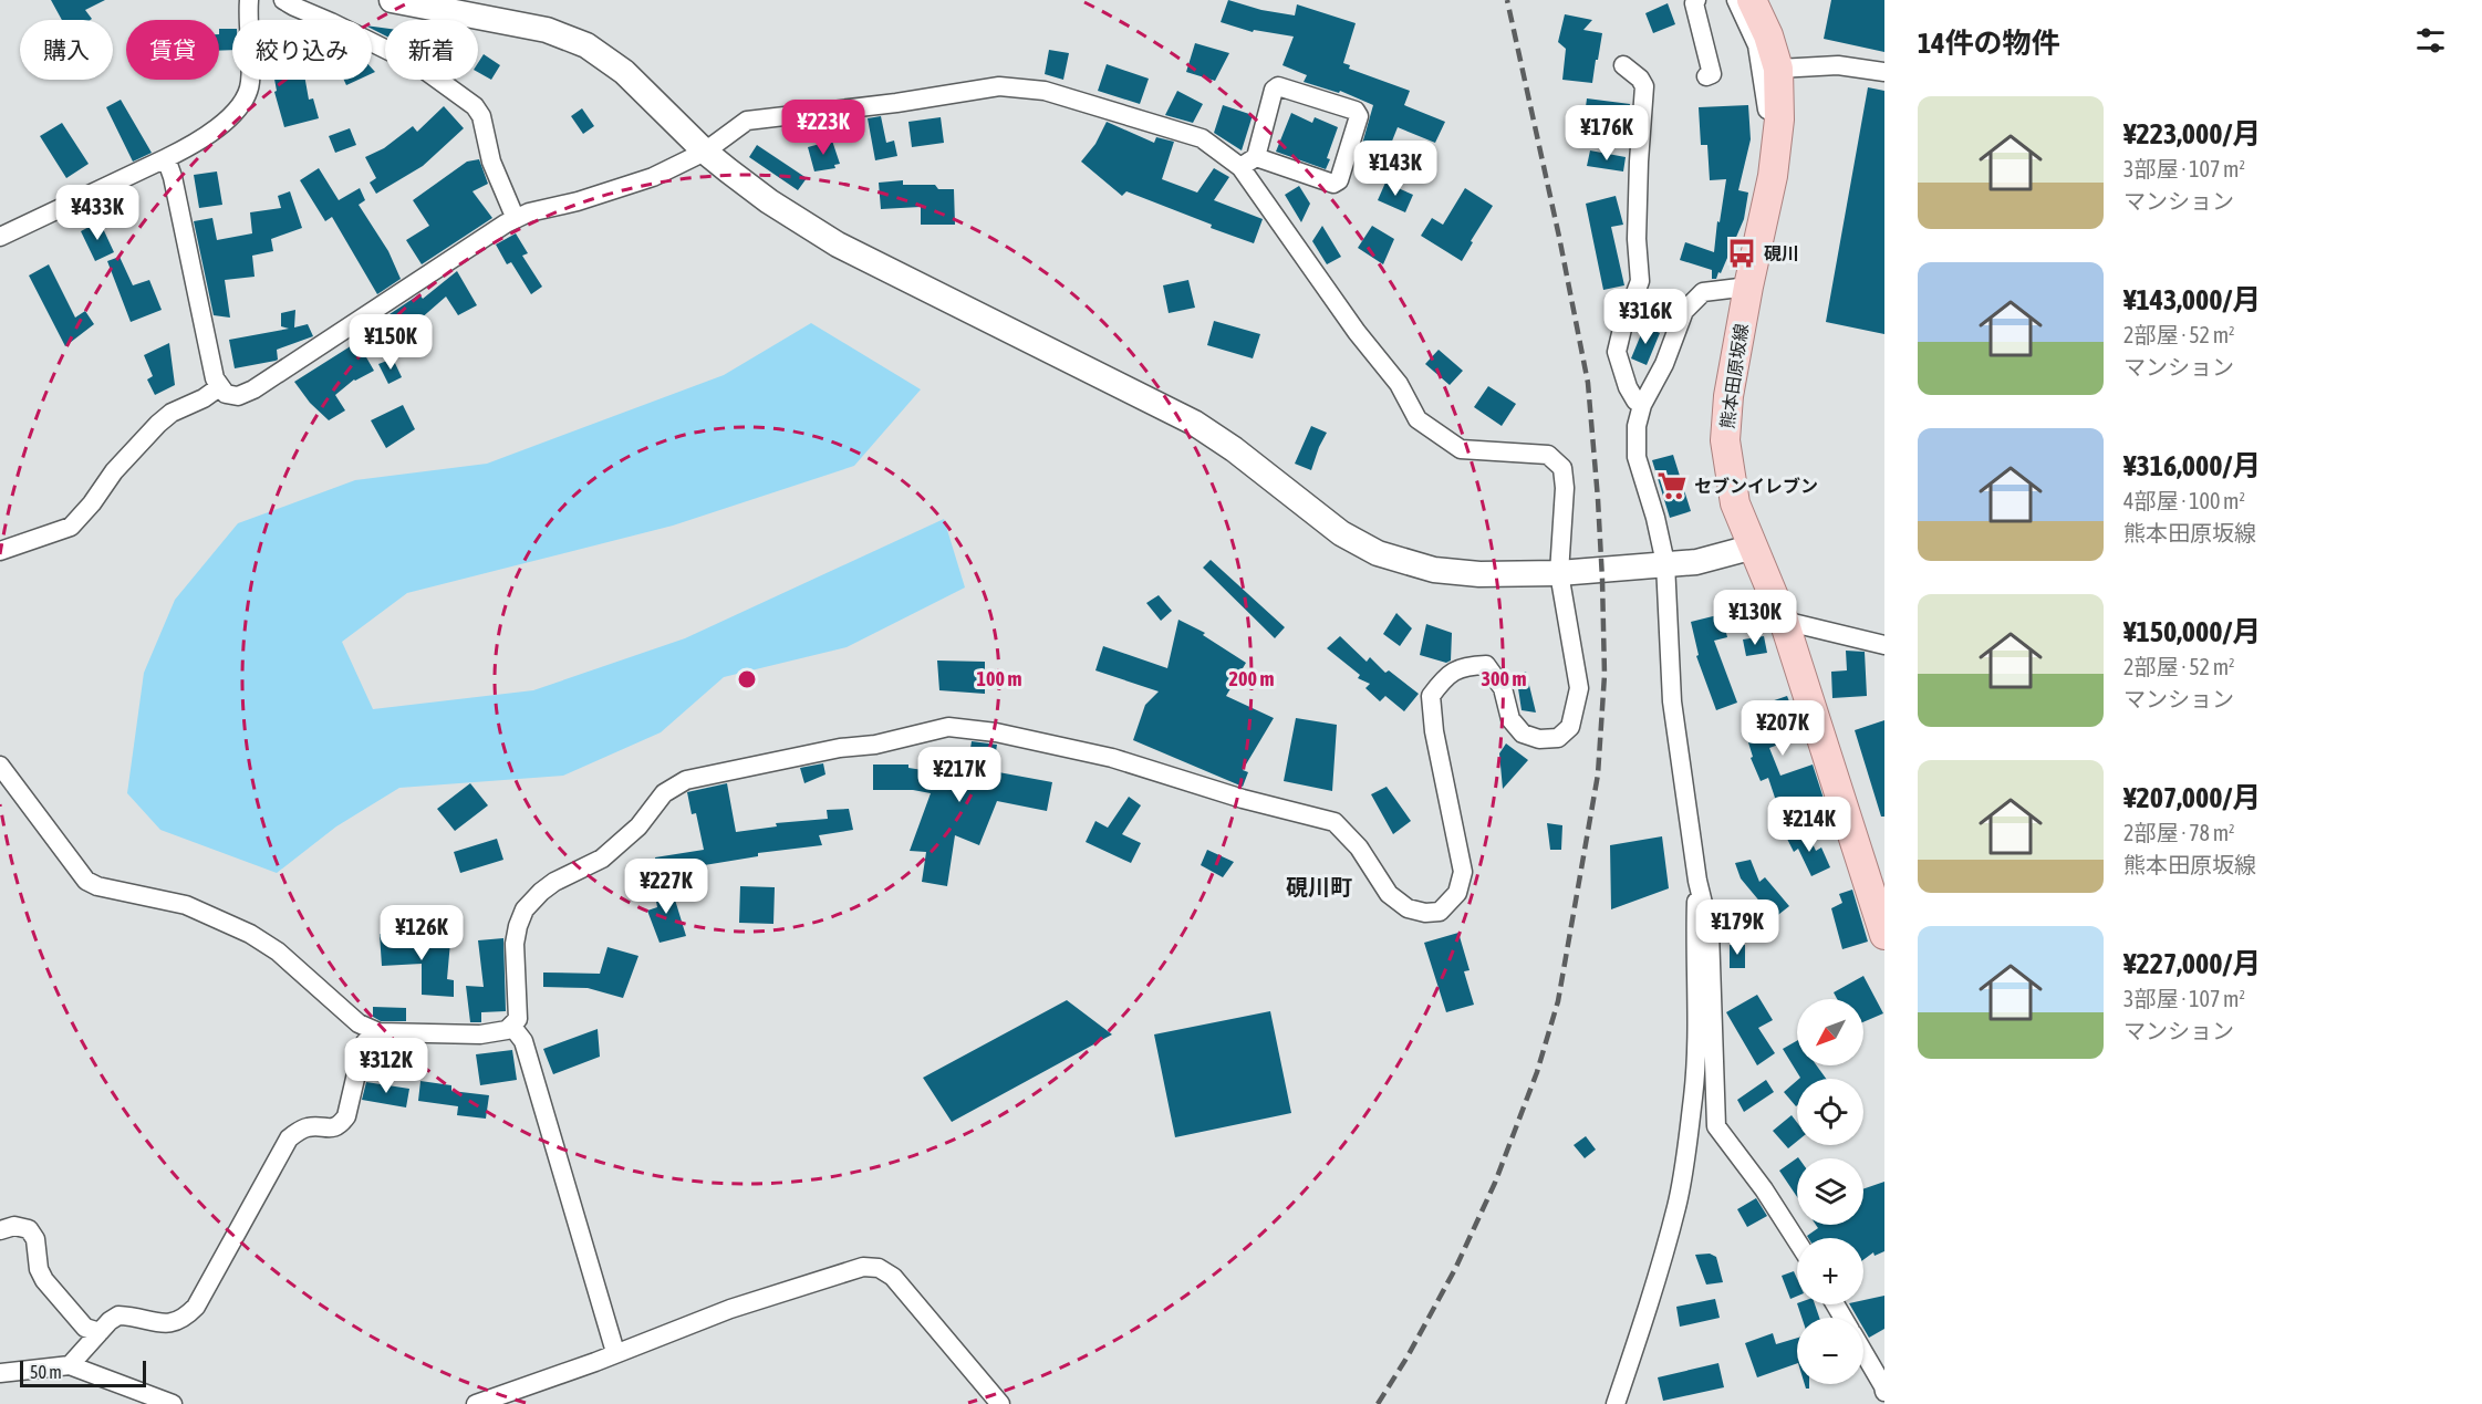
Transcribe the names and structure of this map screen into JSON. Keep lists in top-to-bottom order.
{
  "streets": {
    "main road": ["熊本田原坂線"]
  },
  "districts": ["硯川町"],
  "places": {
    "bus stop": ["硯川"],
    "supermarket": ["セブンイレブン"]
  },
  "scale_bar": "50 m",
  "north": "bottom left",
  "page": {
    "heading": "14件の物件",
    "chip": [
      "購入",
      "賃貸",
      "絞り込み",
      "新着"
    ],
    "list": [
      {
        "name": "¥223,000/月",
        "note": "3部屋 · 107 m² · マンション"
      },
      {
        "name": "¥143,000/月",
        "note": "2部屋 · 52 m² · マンション"
      },
      {
        "name": "¥316,000/月",
        "note": "4部屋 · 100 m² · 熊本田原坂線"
      },
      {
        "name": "¥150,000/月",
        "note": "2部屋 · 52 m² · マンション"
      },
      {
        "name": "¥207,000/月",
        "note": "2部屋 · 78 m² · 熊本田原坂線"
      },
      {
        "name": "¥227,000/月",
        "note": "3部屋 · 107 m² · マンション"
      }
    ],
    "price": [
      "¥223K",
      "¥176K",
      "¥143K",
      "¥433K",
      "¥316K",
      "¥150K",
      "¥130K",
      "¥207K",
      "¥217K",
      "¥214K",
      "¥227K",
      "¥179K",
      "¥126K",
      "¥312K"
    ],
    "map_buttons": ["+", "−"],
    "scale": "50 m"
  },
  "rings": ["100 m", "200 m", "300 m"]
}
